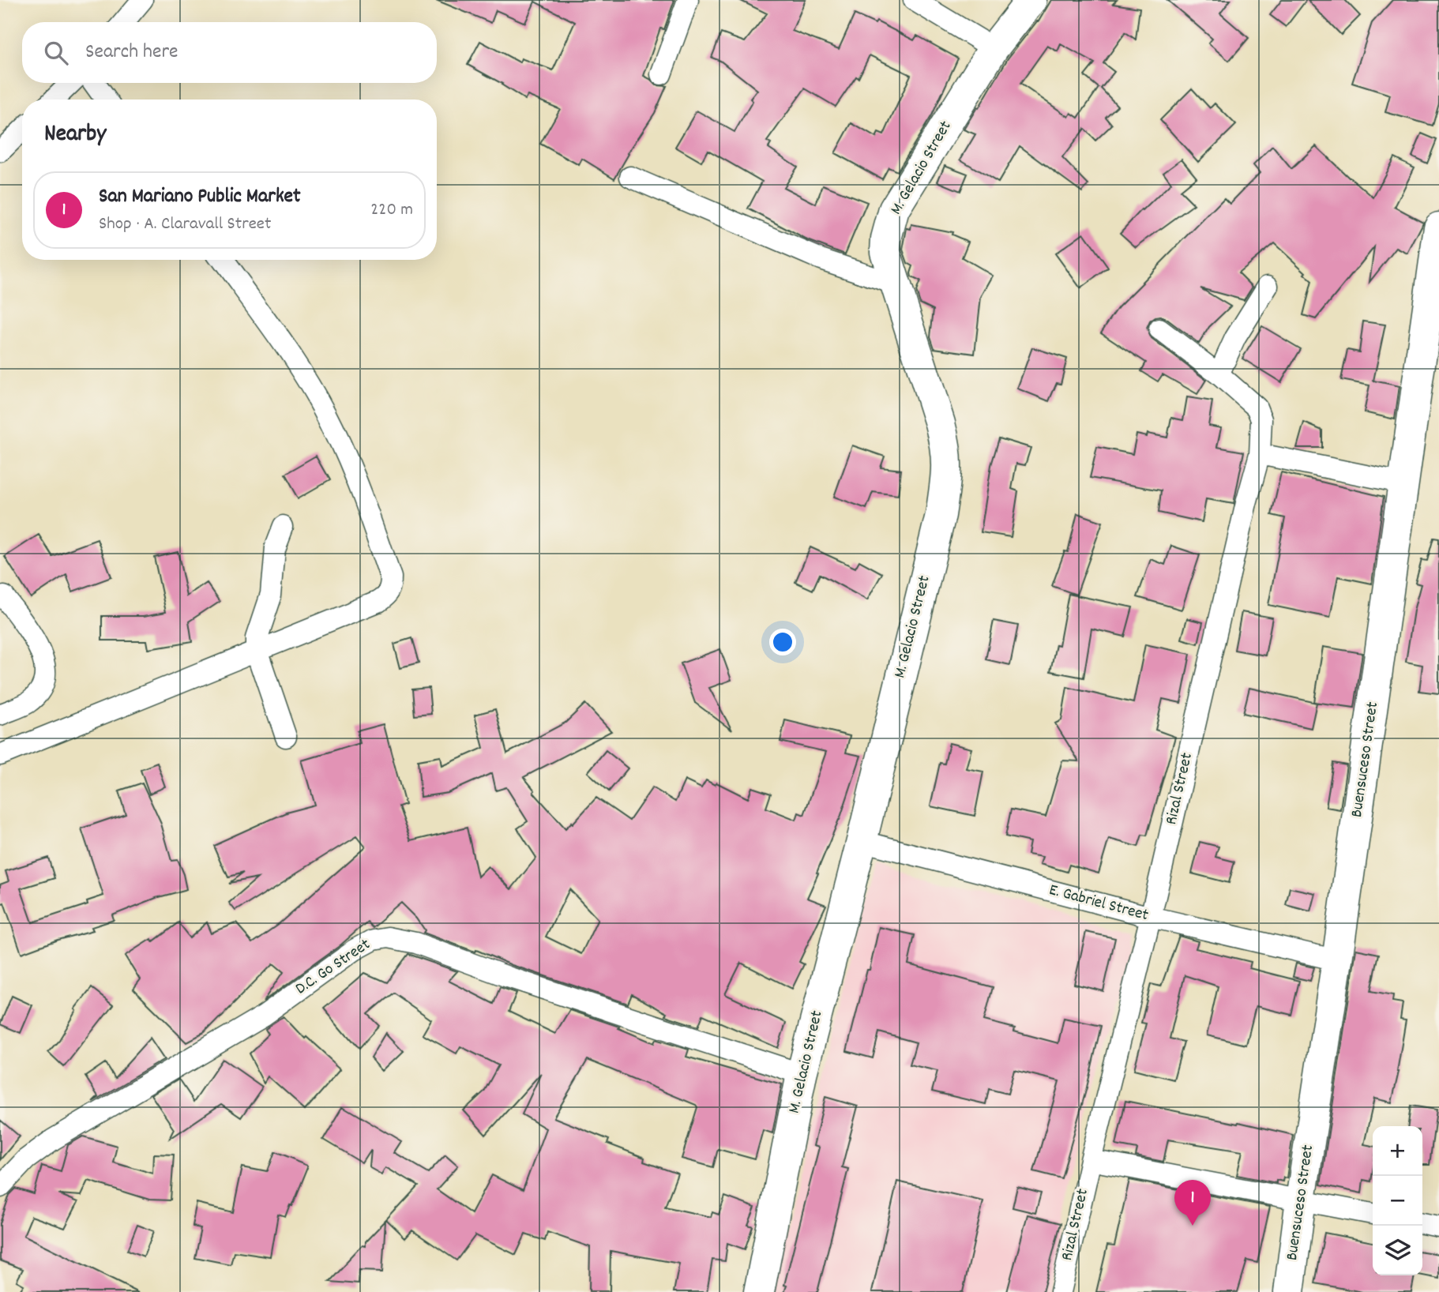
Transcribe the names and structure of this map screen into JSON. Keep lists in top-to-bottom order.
{
  "streets": {
    "street": [
      "M. Gelacio Street",
      "Buensuceso Street",
      "Rizal Street",
      "E. Gabriel Street",
      "D.C. Go Street"
    ]
  },
  "crossings": [
    ["M. Gelacio Street", "E. Gabriel Street"],
    ["M. Gelacio Street", "D.C. Go Street"],
    ["Buensuceso Street", "E. Gabriel Street"],
    ["Rizal Street", "E. Gabriel Street"]
  ],
  "page": {
    "search": "Search here",
    "heading": "Nearby",
    "list": [
      {
        "mark": "1",
        "name": "San Mariano Public Market",
        "note": "Shop · A. Claravall Street",
        "value": "220 m"
      }
    ],
    "map_buttons": ["+", "−"],
    "pins": "1"
  }
}
